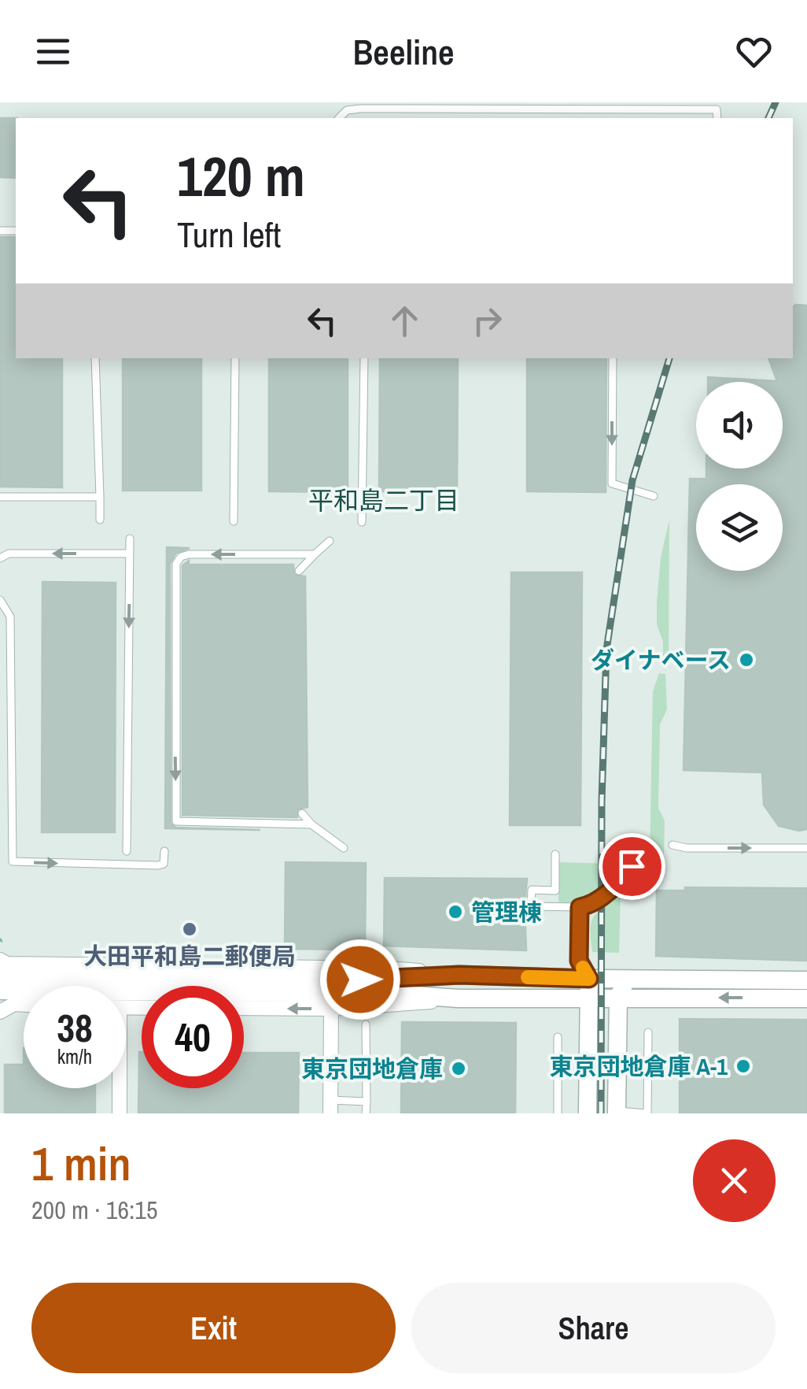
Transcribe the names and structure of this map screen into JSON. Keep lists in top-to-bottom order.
{
  "districts": ["平和島二丁目"],
  "places": [
    "ダイナベース",
    "管理棟",
    "大田平和島二郵便局",
    "東京団地倉庫 A-1",
    "東京団地倉庫"
  ],
  "page": {
    "header": "Beeline",
    "turn": ["120 m", "Turn left"],
    "speed": "38 km/h",
    "limit": "40",
    "heading": ["1 min", "200 m · 16:15"],
    "buttons": ["Exit", "Share"]
  }
}
